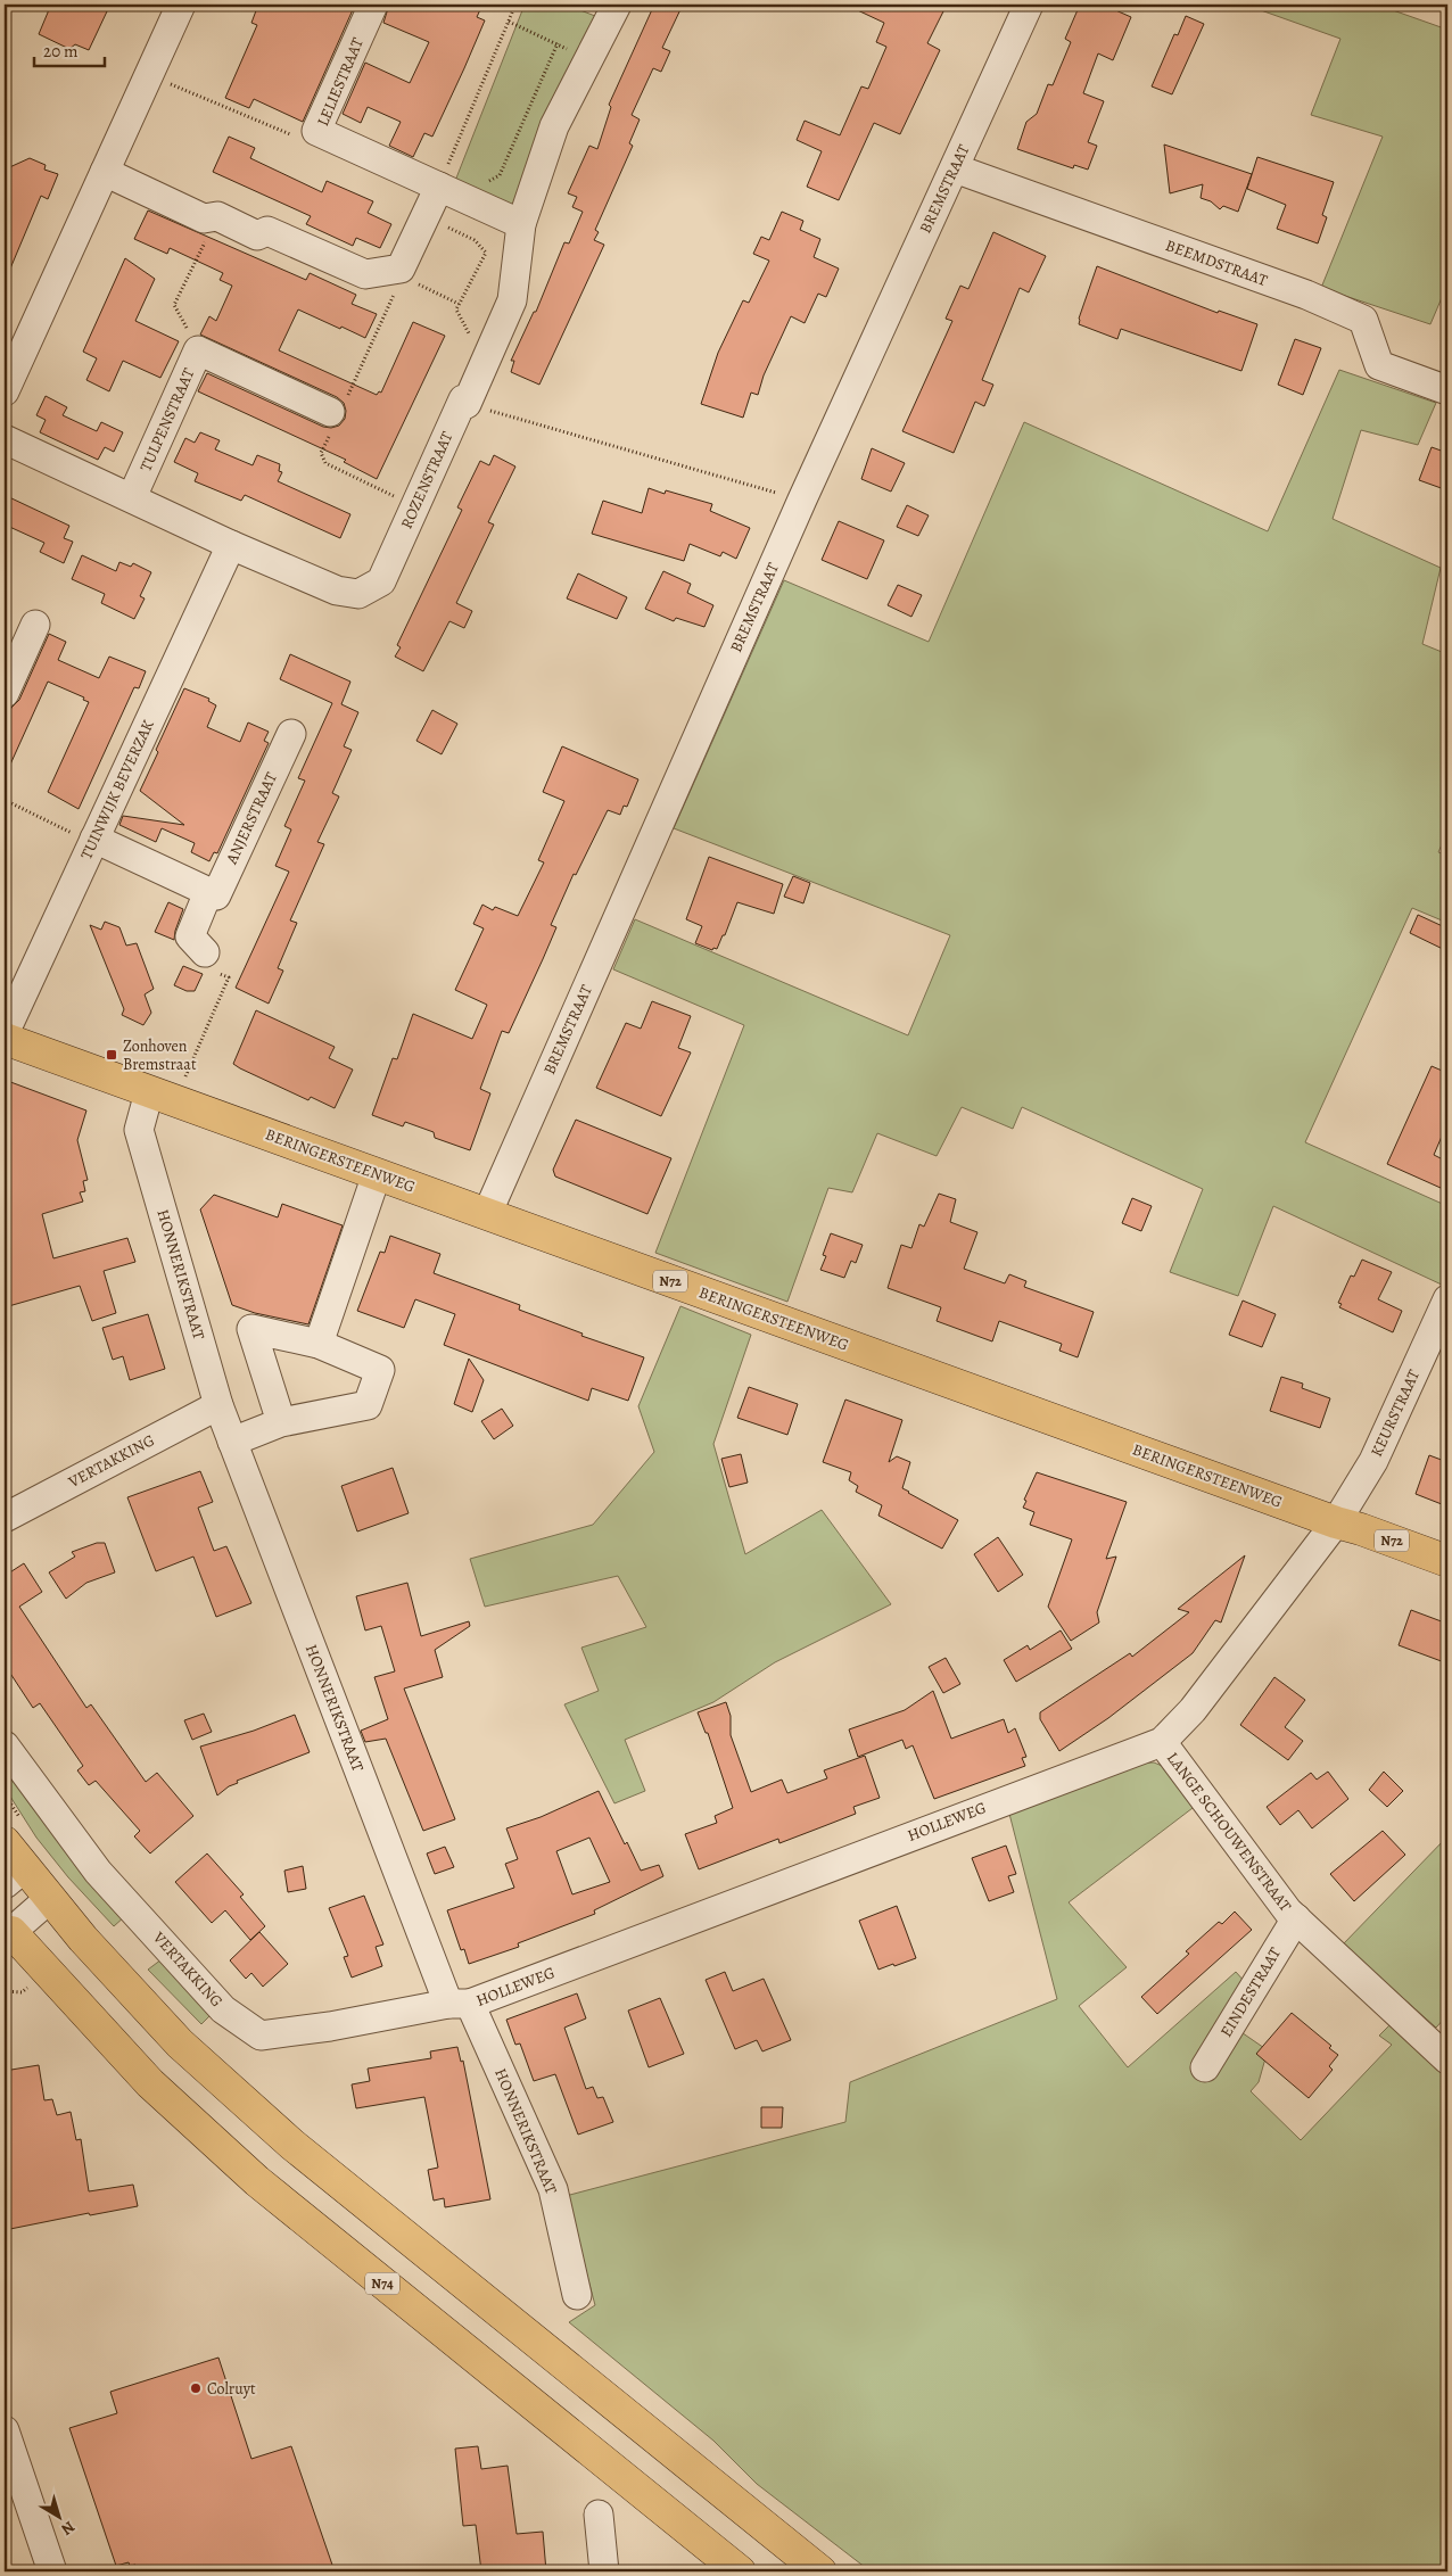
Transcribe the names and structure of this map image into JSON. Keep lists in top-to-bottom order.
{
  "streets": {
    "main road": ["BERINGERSTEENWEG", "N72", "N74"],
    "street": [
      "LELIESTRAAT",
      "BREMSTRAAT",
      "BEEMDSTRAAT",
      "TULPENSTRAAT",
      "ROZENSTRAAT",
      "TUINWIJK BEVERZAK",
      "ANJERSTRAAT",
      "HONNERIKSTRAAT",
      "KEURSTRAAT",
      "VERTAKKING",
      "HOLLEWEG",
      "LANGE SCHOUWENSTRAAT",
      "EINDESTRAAT"
    ]
  },
  "crossings": [
    ["LELIESTRAAT", "ROZENSTRAAT"],
    ["BREMSTRAAT", "BEEMDSTRAAT"],
    ["BREMSTRAAT", "BERINGERSTEENWEG"],
    ["TULPENSTRAAT", "ROZENSTRAAT"],
    ["ROZENSTRAAT", "TUINWIJK BEVERZAK"],
    ["BERINGERSTEENWEG", "HONNERIKSTRAAT"],
    ["BERINGERSTEENWEG", "KEURSTRAAT"],
    ["BERINGERSTEENWEG", "HOLLEWEG"],
    ["HONNERIKSTRAAT", "VERTAKKING"],
    ["HONNERIKSTRAAT", "HOLLEWEG"],
    ["KEURSTRAAT", "HOLLEWEG"],
    ["VERTAKKING", "HOLLEWEG"],
    ["HOLLEWEG", "LANGE SCHOUWENSTRAAT"],
    ["LANGE SCHOUWENSTRAAT", "EINDESTRAAT"]
  ],
  "places": {
    "transit": ["Zonhoven Bremstraat"],
    "other": ["Colruyt"]
  },
  "scale_bar": "20 m",
  "north": "bottom right"
}
